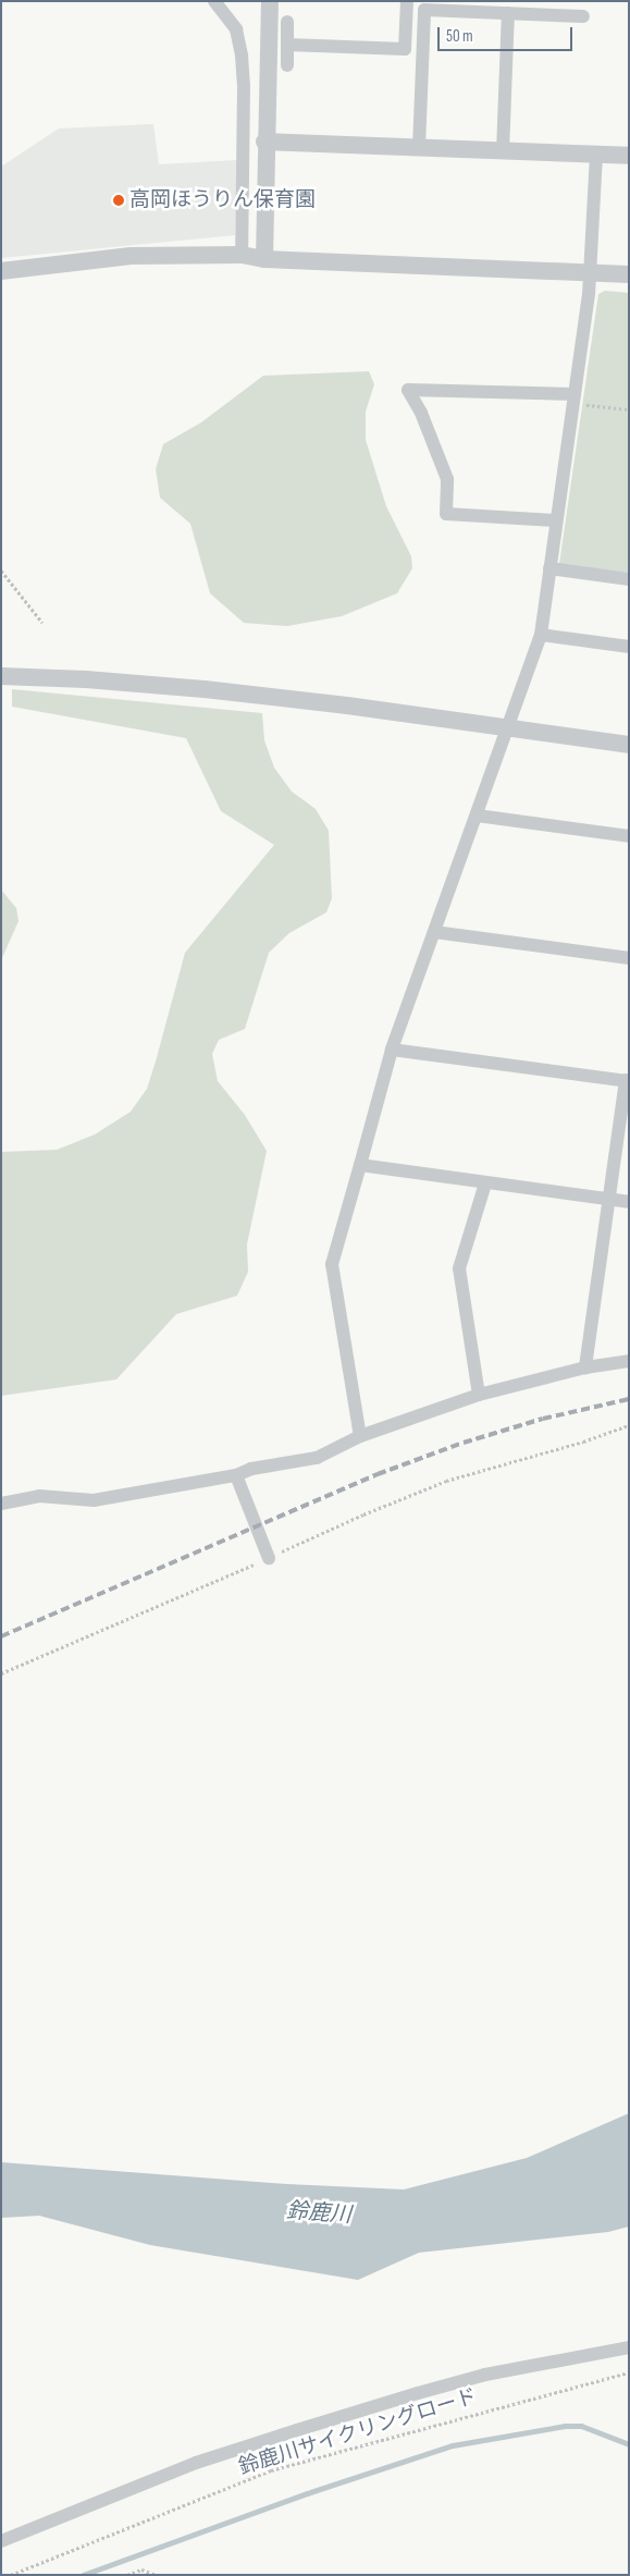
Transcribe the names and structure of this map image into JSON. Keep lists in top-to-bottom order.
{
  "streets": {
    "path": ["鈴鹿川サイクリングロード"]
  },
  "water": ["鈴鹿川"],
  "places": ["高岡ほうりん保育園"],
  "scale_bar": "50 m"
}
